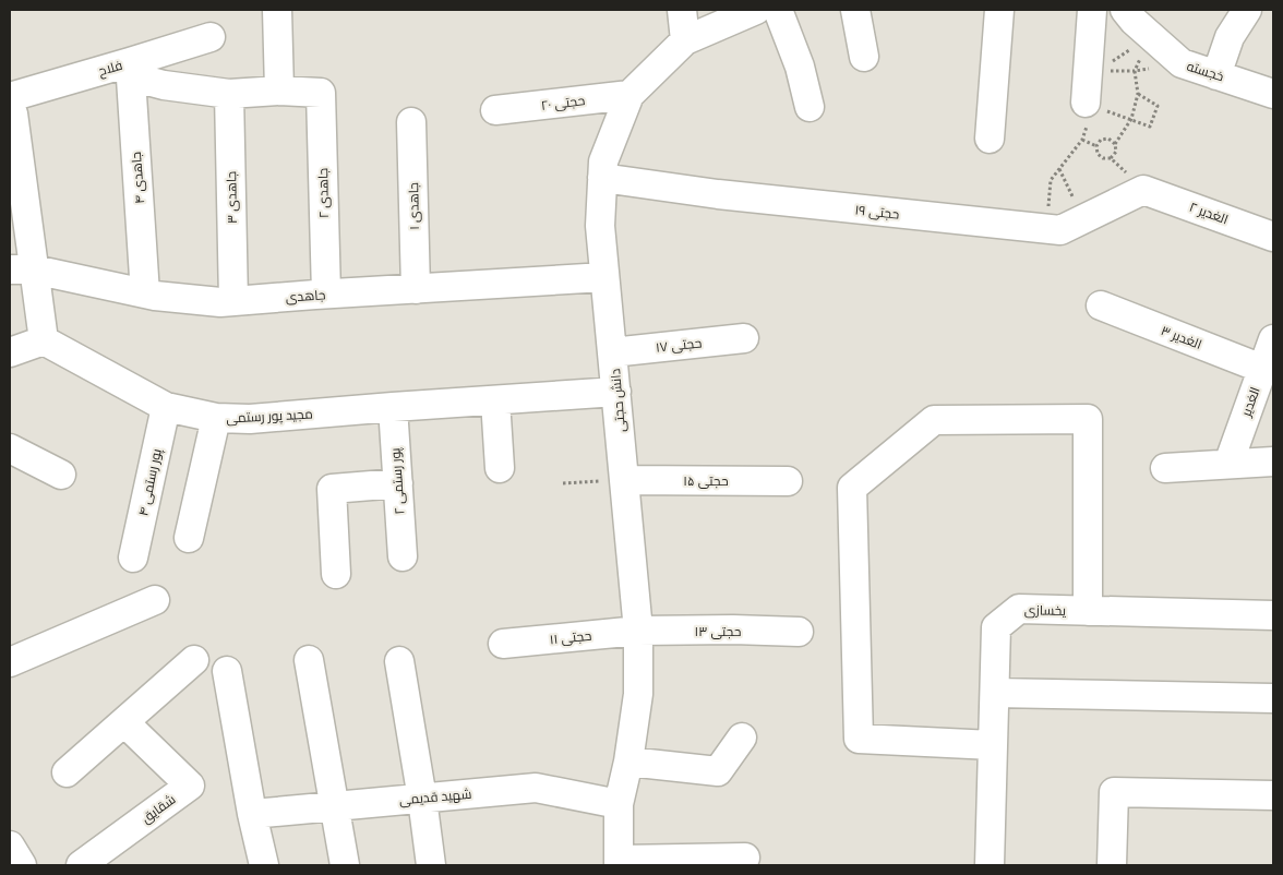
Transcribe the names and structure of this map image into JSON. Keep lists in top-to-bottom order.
{
  "streets": {
    "street": [
      "فلاح",
      "خجسته",
      "حجتی ۲۰",
      "جاهدی ۴",
      "جاهدی ۲",
      "جاهدی ۳",
      "جاهدی ۱",
      "حجتی ۱۹",
      "الغدیر ۲",
      "جاهدی",
      "الغدیر ۳",
      "حجتی ۱۷",
      "دانش حجتی",
      "الغدیر",
      "مجید پور رستمی",
      "حجتی ۱۵",
      "پور رستمی ۲",
      "پور رستمی ۴",
      "یخسازی",
      "حجتی ۱۳",
      "حجتی ۱۱",
      "شهید قدیمی",
      "شقایق"
    ]
  },
  "crossings": [
    ["فلاح", "جاهدی ۴"],
    ["حجتی ۲۰", "دانش حجتی"],
    ["جاهدی ۴", "جاهدی"],
    ["جاهدی ۲", "جاهدی"],
    ["جاهدی ۳", "جاهدی"],
    ["جاهدی ۱", "جاهدی"],
    ["حجتی ۱۹", "الغدیر ۲"],
    ["حجتی ۱۹", "دانش حجتی"],
    ["جاهدی", "دانش حجتی"],
    ["الغدیر ۳", "الغدیر"],
    ["حجتی ۱۷", "دانش حجتی"],
    ["دانش حجتی", "مجید پور رستمی"],
    ["دانش حجتی", "حجتی ۱۵"],
    ["دانش حجتی", "حجتی ۱۳"],
    ["دانش حجتی", "حجتی ۱۱"],
    ["دانش حجتی", "شهید قدیمی"],
    ["مجید پور رستمی", "پور رستمی ۲"],
    ["مجید پور رستمی", "پور رستمی ۴"],
    ["حجتی ۱۳", "حجتی ۱۱"]
  ]
}
